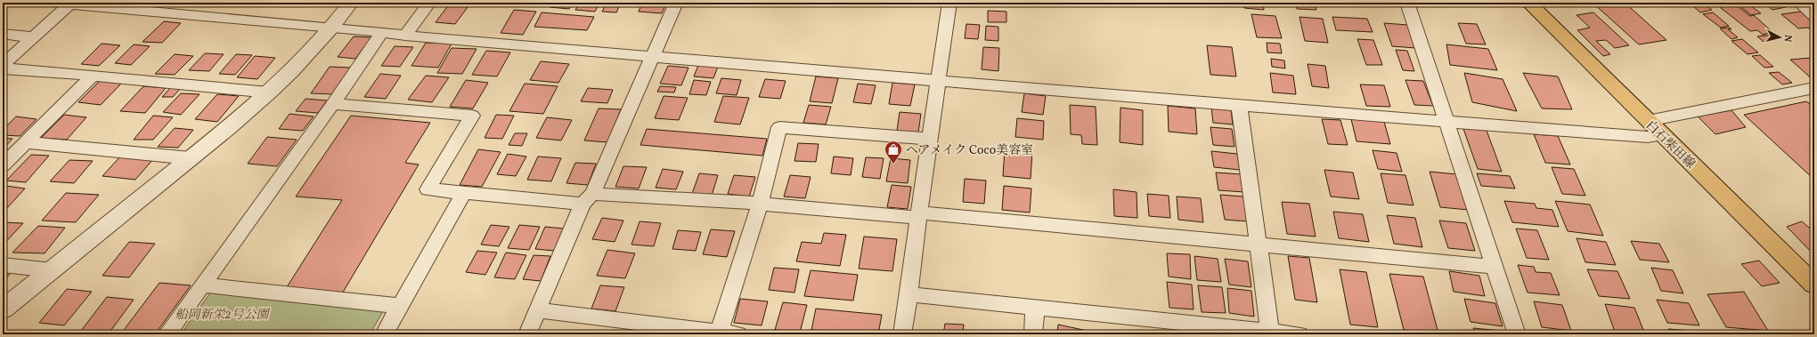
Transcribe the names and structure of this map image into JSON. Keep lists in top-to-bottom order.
{
  "streets": {
    "main road": ["白石柴田線"]
  },
  "parks": ["船岡新栄2号公園"],
  "places": {
    "shop": ["ヘアメイク Coco美容室"]
  },
  "north": "right"
}
